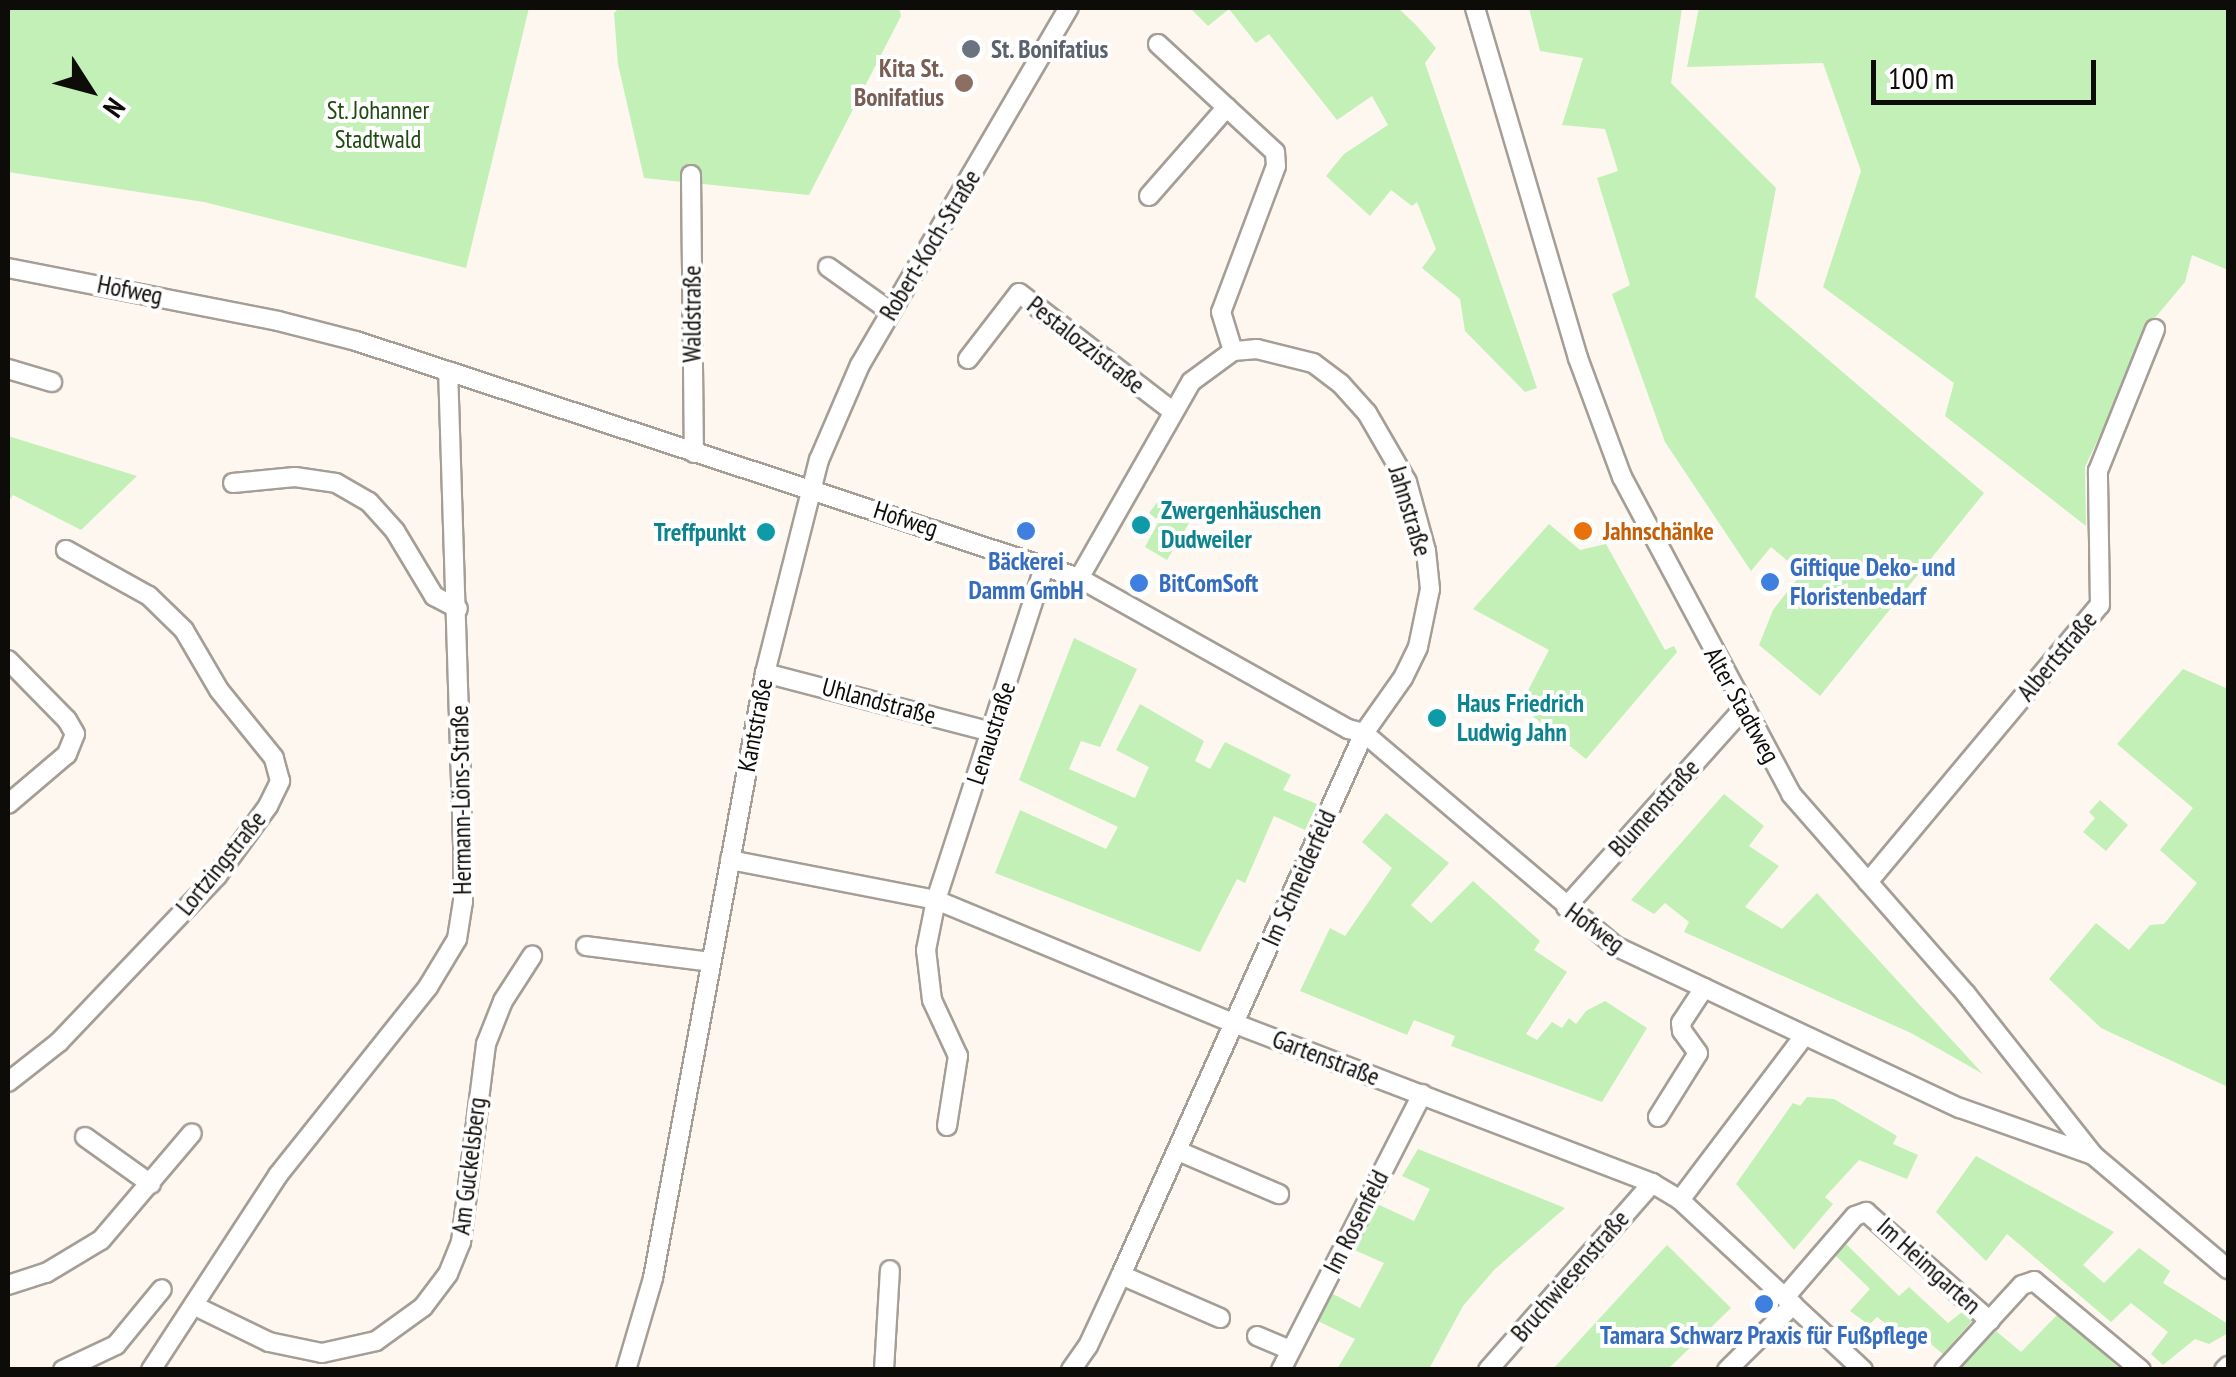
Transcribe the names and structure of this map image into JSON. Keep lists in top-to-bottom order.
{
  "streets": {
    "street": [
      "Robert-Koch-Straße",
      "Hofweg",
      "Waldstraße",
      "Pestalozzistraße",
      "Jahnstraße",
      "Albertstraße",
      "Uhlandstraße",
      "Alter Stadtweg",
      "Kantstraße",
      "Lenaustraße",
      "Hermann-Löns-Straße",
      "Blumenstraße",
      "Lortzingstraße",
      "Im Schneiderfeld",
      "Gartenstraße",
      "Am Guckelsberg",
      "Im Rosenfeld",
      "Im Heimgarten",
      "Bruchwiesenstraße"
    ]
  },
  "crossings": [
    ["Robert-Koch-Straße", "Hofweg"],
    ["Robert-Koch-Straße", "Kantstraße"],
    ["Hofweg", "Waldstraße"],
    ["Hofweg", "Pestalozzistraße"],
    ["Hofweg", "Jahnstraße"],
    ["Hofweg", "Alter Stadtweg"],
    ["Hofweg", "Kantstraße"],
    ["Hofweg", "Lenaustraße"],
    ["Hofweg", "Hermann-Löns-Straße"],
    ["Hofweg", "Blumenstraße"],
    ["Hofweg", "Im Schneiderfeld"],
    ["Pestalozzistraße", "Jahnstraße"],
    ["Pestalozzistraße", "Im Schneiderfeld"],
    ["Jahnstraße", "Im Schneiderfeld"],
    ["Albertstraße", "Alter Stadtweg"],
    ["Uhlandstraße", "Kantstraße"],
    ["Uhlandstraße", "Lenaustraße"],
    ["Alter Stadtweg", "Blumenstraße"],
    ["Kantstraße", "Gartenstraße"],
    ["Lenaustraße", "Gartenstraße"],
    ["Hermann-Löns-Straße", "Am Guckelsberg"],
    ["Im Schneiderfeld", "Gartenstraße"],
    ["Gartenstraße", "Im Rosenfeld"],
    ["Gartenstraße", "Im Heimgarten"],
    ["Gartenstraße", "Bruchwiesenstraße"]
  ],
  "parks": ["St. Johanner Stadtwald"],
  "places": [
    "St. Bonifatius",
    "Kita St. Bonifatius",
    "Zwergenhäuschen Dudweiler",
    "Bäckerei Damm GmbH",
    "Jahnschänke",
    "Treffpunkt",
    "Giftique Deko- und Floristenbedarf",
    "BitComSoft",
    "Haus Friedrich Ludwig Jahn",
    "Tamara Schwarz Praxis für Fußpflege"
  ],
  "scale_bar": "100 m",
  "north": "bottom right"
}
